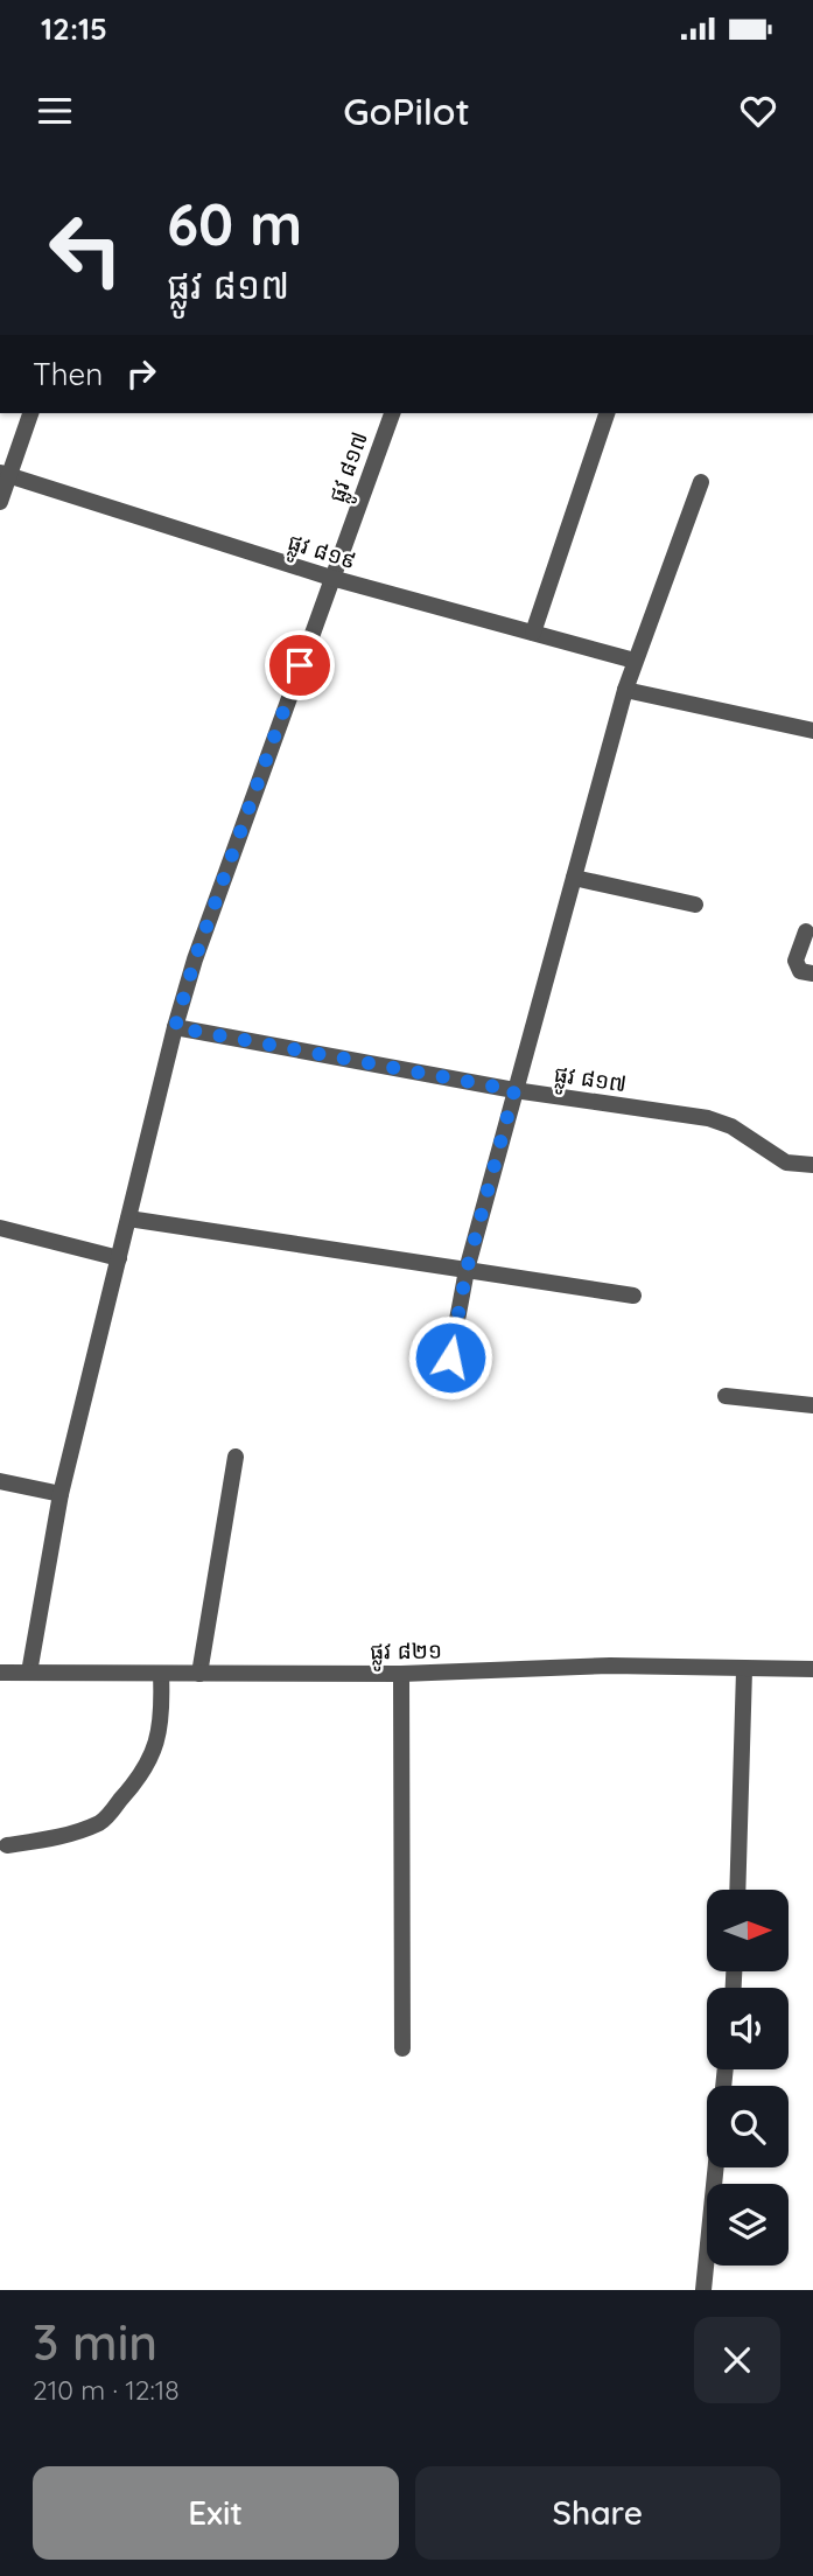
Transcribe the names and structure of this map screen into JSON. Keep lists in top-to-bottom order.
{
  "streets": {
    "street": ["ផ្លូវ ៨១៧", "ផ្លូវ ៨១៩", "ផ្លូវ ៨២១"]
  },
  "crossings": [
    ["ផ្លូវ ៨១៧", "ផ្លូវ ៨១៩"]
  ],
  "north": "right",
  "page": {
    "status": "12:15",
    "header": "GoPilot",
    "turn": ["60 m", "ផ្លូវ ៨១៧"],
    "then": "Then",
    "heading": ["3 min", "210 m · 12:18"],
    "buttons": ["Exit", "Share"]
  }
}
